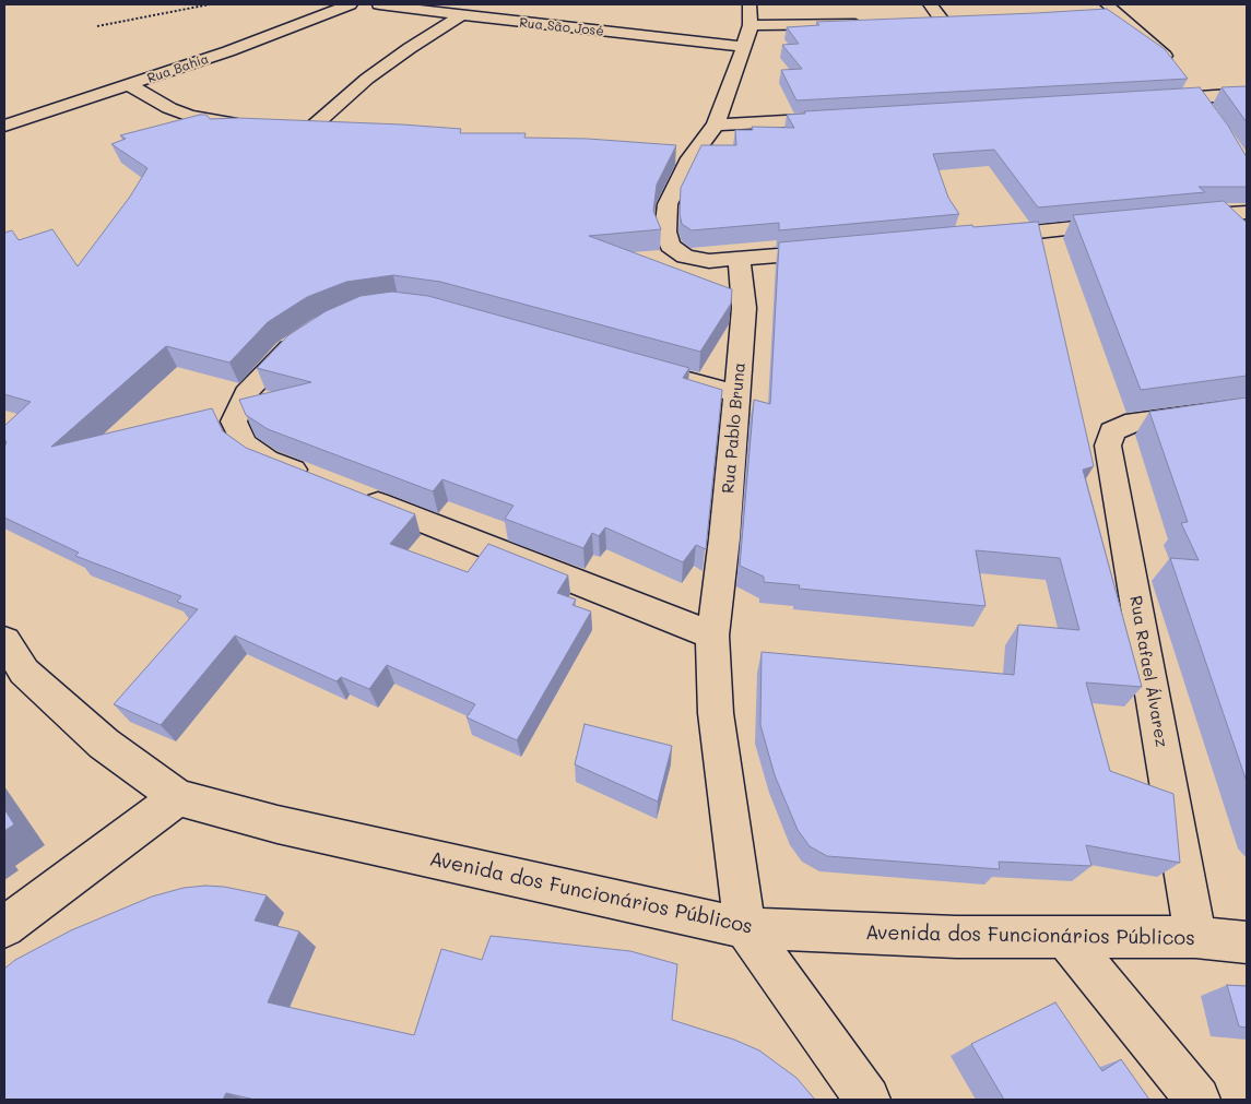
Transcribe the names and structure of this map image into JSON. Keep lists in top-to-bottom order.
{
  "streets": {
    "street": [
      "Rua São José",
      "Rua Bahía",
      "Rua Pablo Bruna",
      "Rua Rafael Álvarez",
      "Avenida dos Funcionários Públicos"
    ]
  },
  "crossings": [
    ["Rua Pablo Bruna", "Avenida dos Funcionários Públicos"],
    ["Rua Rafael Álvarez", "Avenida dos Funcionários Públicos"]
  ]
}
